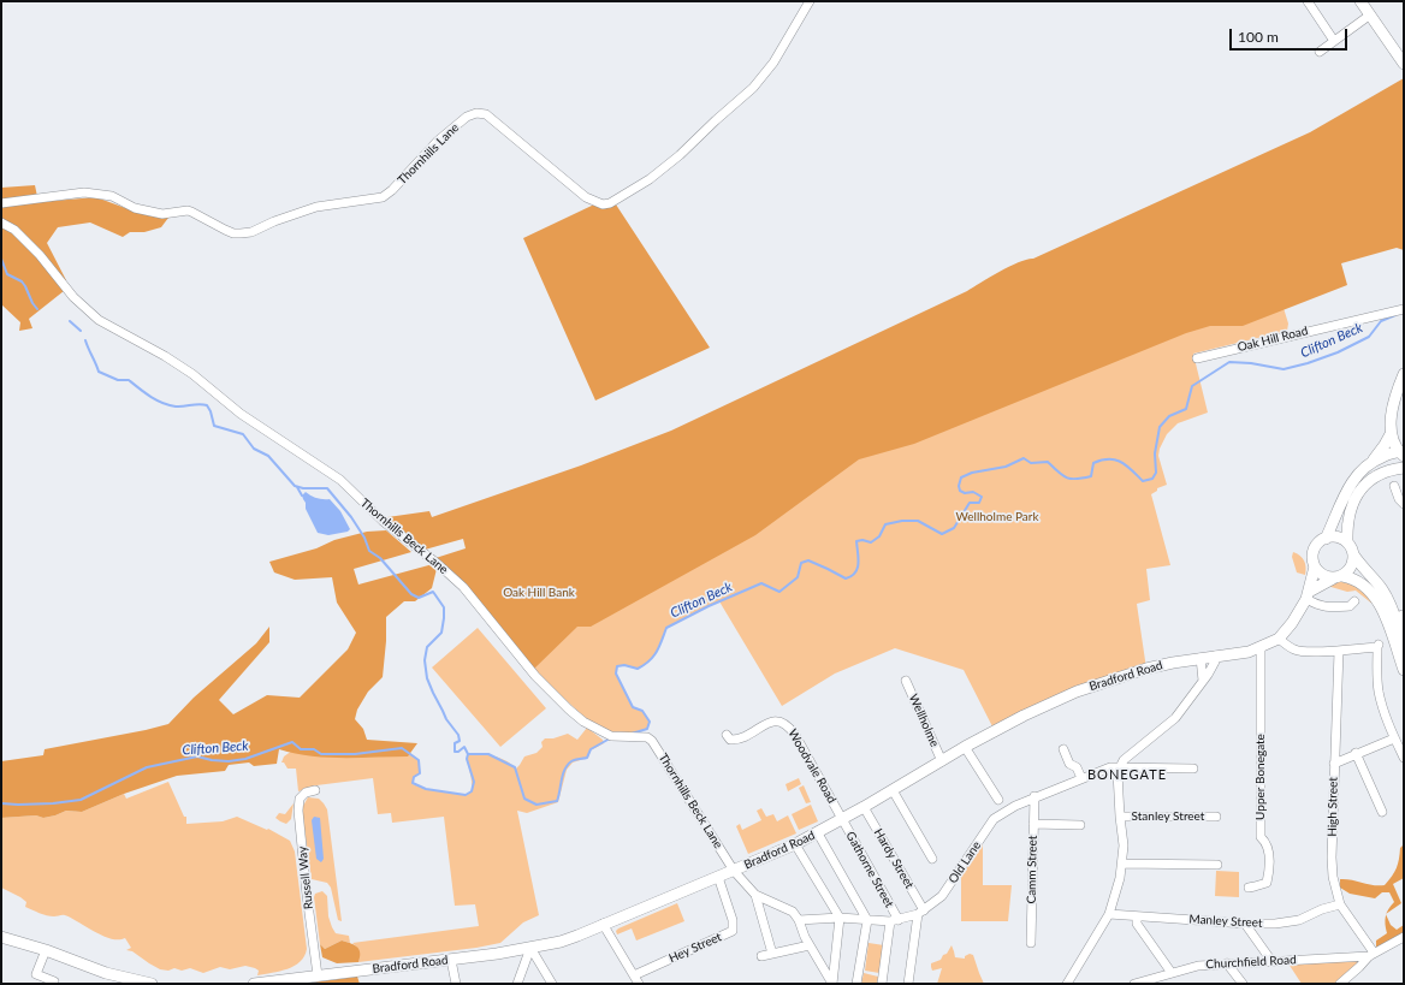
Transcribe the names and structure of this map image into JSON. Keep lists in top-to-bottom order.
{
  "streets": {
    "main road": ["Bradford Road"],
    "street": [
      "Thornhills Lane",
      "Oak Hill Road",
      "Thornhills Beck Lane",
      "Wellholme",
      "Woodvale Road",
      "Upper Bonegate",
      "High Street",
      "Stanley Street",
      "Hardy Street",
      "Old Lane",
      "Gathorne Street",
      "Camm Street",
      "Russell Way",
      "Manley Street",
      "Hey Street",
      "Churchfield Road"
    ]
  },
  "crossings": [
    ["Thornhills Beck Lane", "Bradford Road"],
    ["Bradford Road", "Wellholme"],
    ["Bradford Road", "Woodvale Road"],
    ["Bradford Road", "Upper Bonegate"],
    ["Bradford Road", "Hardy Street"],
    ["Bradford Road", "Gathorne Street"],
    ["Bradford Road", "Russell Way"],
    ["Bradford Road", "Hey Street"],
    ["Woodvale Road", "Gathorne Street"],
    ["High Street", "Manley Street"],
    ["High Street", "Churchfield Road"],
    ["Hardy Street", "Old Lane"],
    ["Old Lane", "Gathorne Street"],
    ["Old Lane", "Camm Street"]
  ],
  "districts": ["BONEGATE"],
  "water": ["Clifton Beck"],
  "parks": ["Wellholme Park", "Oak Hill Bank"],
  "scale_bar": "100 m"
}
